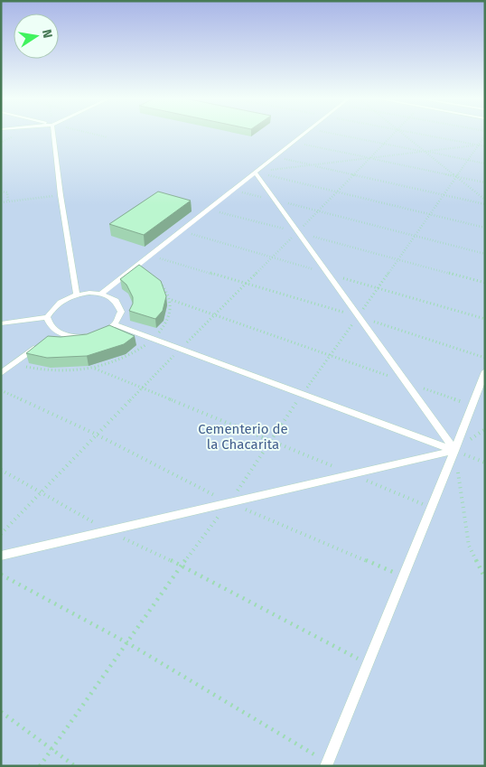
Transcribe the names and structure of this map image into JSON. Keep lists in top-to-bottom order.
{
  "parks": ["Cementerio de la Chacarita"],
  "north": "right"
}
